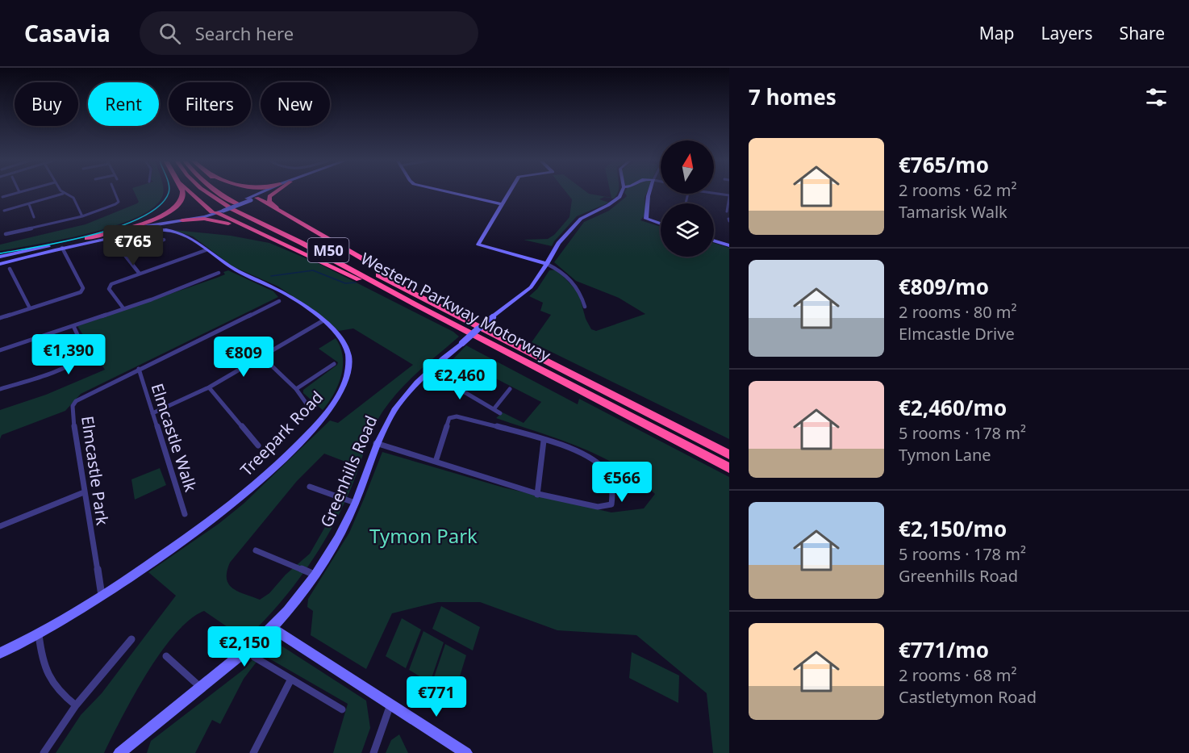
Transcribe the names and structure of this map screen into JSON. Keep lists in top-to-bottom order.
{
  "streets": {
    "highway": ["M50", "Western Parkway Motorway"],
    "street": [
      "Treepark Road",
      "Elmcastle Walk",
      "Elmcastle Park",
      "Greenhills Road"
    ]
  },
  "crossings": [
    ["M50", "Western Parkway Motorway"],
    ["Treepark Road", "Elmcastle Park"],
    ["Elmcastle Walk", "Elmcastle Park"]
  ],
  "parks": ["Tymon Park"],
  "north": "top",
  "page": {
    "header": "Casavia",
    "search": "Search here",
    "nav": ["Map", "Layers", "Share"],
    "heading": "7 homes",
    "chip": [
      "Buy",
      "Rent",
      "Filters",
      "New"
    ],
    "list": [
      {
        "name": "€765/mo",
        "note": "2 rooms · 62 m² · Tamarisk Walk"
      },
      {
        "name": "€809/mo",
        "note": "2 rooms · 80 m² · Elmcastle Drive"
      },
      {
        "name": "€2,460/mo",
        "note": "5 rooms · 178 m² · Tymon Lane"
      },
      {
        "name": "€2,150/mo",
        "note": "5 rooms · 178 m² · Greenhills Road"
      },
      {
        "name": "€771/mo",
        "note": "2 rooms · 68 m² · Castletymon Road"
      }
    ],
    "price": [
      "€765",
      "€1,390",
      "€809",
      "€2,460",
      "€566",
      "€2,150",
      "€771"
    ]
  }
}
